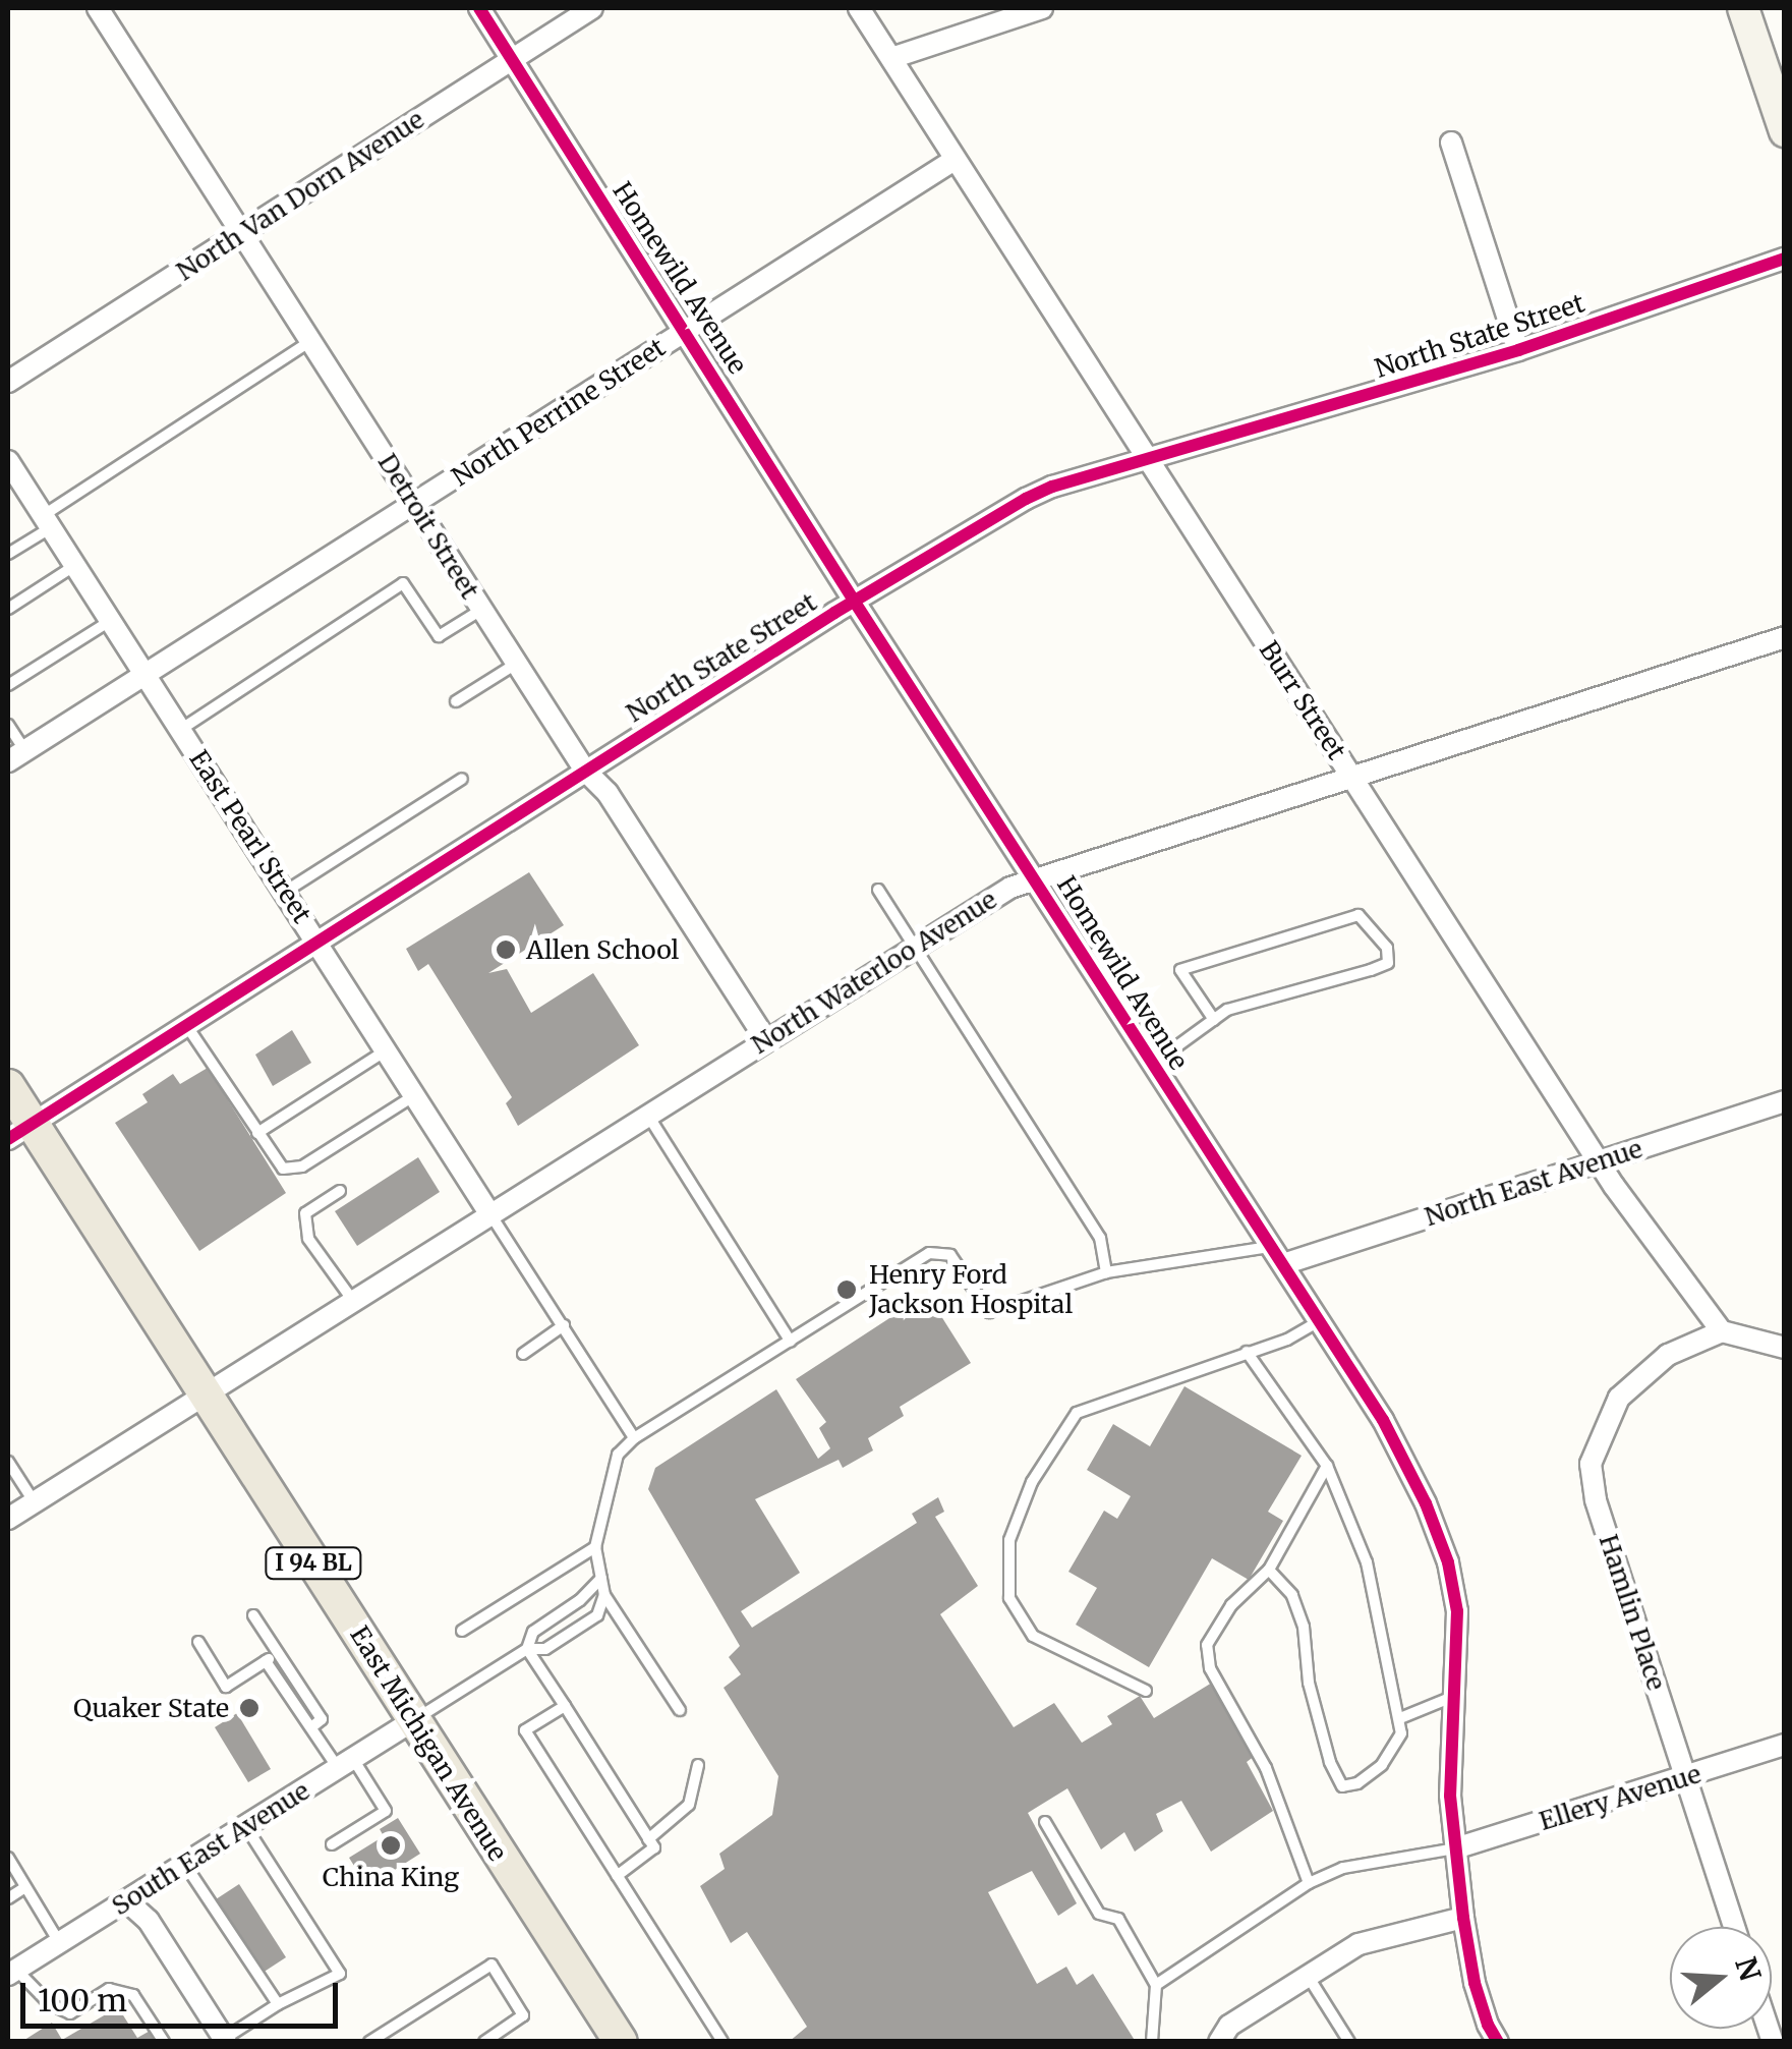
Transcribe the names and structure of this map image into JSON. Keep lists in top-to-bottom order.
{
  "streets": {
    "main road": ["I 94 BL", "East Michigan Avenue"],
    "street": [
      "North Van Dorn Avenue",
      "Homewild Avenue",
      "North State Street",
      "North Perrine Street",
      "Detroit Street",
      "Burr Street",
      "East Pearl Street",
      "North Waterloo Avenue",
      "North East Avenue",
      "Hamlin Place",
      "Ellery Avenue",
      "South East Avenue"
    ]
  },
  "crossings": [
    ["North Van Dorn Avenue", "Homewild Avenue"],
    ["North Van Dorn Avenue", "Detroit Street"],
    ["Homewild Avenue", "North State Street"],
    ["Homewild Avenue", "North Perrine Street"],
    ["Homewild Avenue", "North Waterloo Avenue"],
    ["Homewild Avenue", "North East Avenue"],
    ["Homewild Avenue", "Ellery Avenue"],
    ["North State Street", "Detroit Street"],
    ["North State Street", "Burr Street"],
    ["North State Street", "East Pearl Street"],
    ["North State Street", "East Michigan Avenue"],
    ["North Perrine Street", "Detroit Street"],
    ["North Perrine Street", "Burr Street"],
    ["North Perrine Street", "East Pearl Street"],
    ["Detroit Street", "North Waterloo Avenue"],
    ["Burr Street", "North Waterloo Avenue"],
    ["Burr Street", "North East Avenue"],
    ["Burr Street", "Hamlin Place"],
    ["East Pearl Street", "North Waterloo Avenue"],
    ["North Waterloo Avenue", "East Michigan Avenue"],
    ["Hamlin Place", "Ellery Avenue"],
    ["East Michigan Avenue", "South East Avenue"]
  ],
  "places": [
    "Allen School",
    "Henry Ford Jackson Hospital",
    "Quaker State",
    "China King"
  ],
  "scale_bar": "100 m",
  "north": "right"
}
